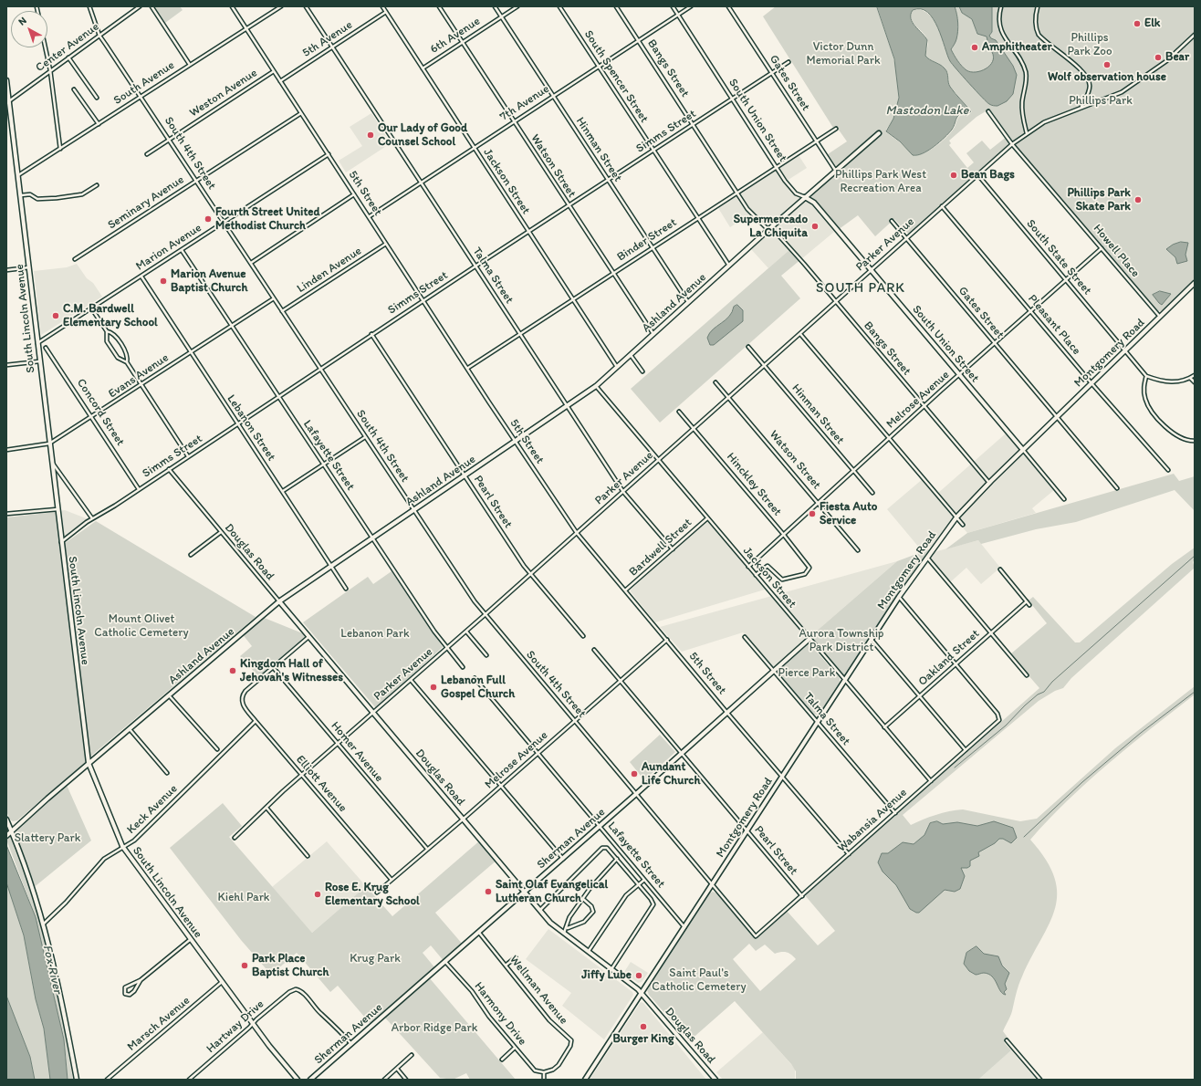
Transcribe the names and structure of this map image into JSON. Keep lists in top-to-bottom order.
{
  "streets": {
    "street": [
      "6th Avenue",
      "5th Avenue",
      "Center Avenue",
      "Bangs Street",
      "South Spencer Street",
      "South Avenue",
      "Gates Street",
      "Weston Avenue",
      "7th Avenue",
      "South Union Street",
      "Simms Street",
      "Hinman Street",
      "South 4th Street",
      "Watson Street",
      "Jackson Street",
      "5th Street",
      "Seminary Avenue",
      "Binder Street",
      "Parker Avenue",
      "Marion Avenue",
      "Howell Place",
      "South State Street",
      "Linden Avenue",
      "Talma Street",
      "Ashland Avenue",
      "South Lincoln Avenue",
      "Pleasant Place",
      "Montgomery Road",
      "Evans Avenue",
      "Melrose Avenue",
      "Concord Street",
      "Lebanon Street",
      "Lafayette Street",
      "Hinckley Street",
      "Pearl Street",
      "Bardwell Street",
      "Douglas Road",
      "Oakland Street",
      "Homer Avenue",
      "Elliott Avenue",
      "Keck Avenue",
      "Wabansia Avenue",
      "Sherman Avenue",
      "Wellman Avenue",
      "Harmony Drive",
      "Marsch Avenue",
      "Hartway Drive"
    ]
  },
  "crossings": [
    ["6th Avenue", "Hinman Street"],
    ["6th Avenue", "Watson Street"],
    ["6th Avenue", "Jackson Street"],
    ["5th Avenue", "Jackson Street"],
    ["5th Avenue", "5th Street"],
    ["5th Avenue", "Talma Street"],
    ["Center Avenue", "South 4th Street"],
    ["Center Avenue", "South Lincoln Avenue"],
    ["Bangs Street", "7th Avenue"],
    ["Bangs Street", "Simms Street"],
    ["Bangs Street", "Binder Street"],
    ["Bangs Street", "Parker Avenue"],
    ["Bangs Street", "Ashland Avenue"],
    ["Bangs Street", "Montgomery Road"],
    ["Bangs Street", "Melrose Avenue"],
    ["South Spencer Street", "7th Avenue"],
    ["South Spencer Street", "Simms Street"],
    ["South Spencer Street", "Binder Street"],
    ["South Spencer Street", "Ashland Avenue"],
    ["South Avenue", "South 4th Street"],
    ["South Avenue", "5th Street"],
    ["South Avenue", "South Lincoln Avenue"],
    ["Gates Street", "Simms Street"],
    ["Gates Street", "Binder Street"],
    ["Gates Street", "Parker Avenue"],
    ["Gates Street", "Ashland Avenue"],
    ["Gates Street", "Montgomery Road"],
    ["Gates Street", "Melrose Avenue"],
    ["Weston Avenue", "South 4th Street"],
    ["Weston Avenue", "5th Street"],
    ["7th Avenue", "South Union Street"],
    ["7th Avenue", "Hinman Street"],
    ["7th Avenue", "Watson Street"],
    ["7th Avenue", "Jackson Street"],
    ["7th Avenue", "5th Street"],
    ["7th Avenue", "Talma Street"],
    ["South Union Street", "Simms Street"],
    ["South Union Street", "Binder Street"],
    ["South Union Street", "Parker Avenue"],
    ["South Union Street", "Ashland Avenue"],
    ["South Union Street", "Montgomery Road"],
    ["South Union Street", "Melrose Avenue"],
    ["Simms Street", "Hinman Street"],
    ["Simms Street", "South 4th Street"],
    ["Simms Street", "Watson Street"],
    ["Simms Street", "Jackson Street"],
    ["Simms Street", "5th Street"],
    ["Simms Street", "Talma Street"],
    ["Simms Street", "South Lincoln Avenue"],
    ["Simms Street", "Concord Street"],
    ["Simms Street", "Lebanon Street"],
    ["Simms Street", "Lafayette Street"],
    ["Simms Street", "Pearl Street"],
    ["Simms Street", "Douglas Road"],
    ["Hinman Street", "Binder Street"],
    ["Hinman Street", "Parker Avenue"],
    ["Hinman Street", "Ashland Avenue"],
    ["Hinman Street", "Melrose Avenue"],
    ["South 4th Street", "Seminary Avenue"],
    ["South 4th Street", "Parker Avenue"],
    ["South 4th Street", "Marion Avenue"],
    ["South 4th Street", "Linden Avenue"],
    ["South 4th Street", "Ashland Avenue"],
    ["South 4th Street", "Montgomery Road"],
    ["South 4th Street", "Evans Avenue"],
    ["South 4th Street", "Melrose Avenue"],
    ["South 4th Street", "Wabansia Avenue"],
    ["South 4th Street", "Sherman Avenue"],
    ["Watson Street", "Binder Street"],
    ["Watson Street", "Parker Avenue"],
    ["Watson Street", "Ashland Avenue"],
    ["Watson Street", "Melrose Avenue"],
    ["Jackson Street", "Binder Street"],
    ["Jackson Street", "Parker Avenue"],
    ["Jackson Street", "Ashland Avenue"],
    ["Jackson Street", "Montgomery Road"],
    ["Jackson Street", "Melrose Avenue"],
    ["Jackson Street", "Hinckley Street"],
    ["Jackson Street", "Bardwell Street"],
    ["Jackson Street", "Oakland Street"],
    ["Jackson Street", "Wabansia Avenue"],
    ["Jackson Street", "Sherman Avenue"],
    ["5th Street", "Seminary Avenue"],
    ["5th Street", "Binder Street"],
    ["5th Street", "Parker Avenue"],
    ["5th Street", "Marion Avenue"],
    ["5th Street", "Linden Avenue"],
    ["5th Street", "Ashland Avenue"],
    ["5th Street", "Montgomery Road"],
    ["5th Street", "Melrose Avenue"],
    ["5th Street", "Bardwell Street"],
    ["5th Street", "Wabansia Avenue"],
    ["5th Street", "Sherman Avenue"],
    ["Binder Street", "Talma Street"],
    ["Parker Avenue", "Howell Place"],
    ["Parker Avenue", "South State Street"],
    ["Parker Avenue", "Talma Street"],
    ["Parker Avenue", "Pleasant Place"],
    ["Parker Avenue", "Lafayette Street"],
    ["Parker Avenue", "Hinckley Street"],
    ["Parker Avenue", "Pearl Street"],
    ["Parker Avenue", "Douglas Road"],
    ["Parker Avenue", "Homer Avenue"],
    ["Parker Avenue", "Elliott Avenue"],
    ["Marion Avenue", "South Lincoln Avenue"],
    ["Marion Avenue", "Lebanon Street"],
    ["Marion Avenue", "Lafayette Street"],
    ["Howell Place", "Montgomery Road"],
    ["Howell Place", "Melrose Avenue"],
    ["South State Street", "Montgomery Road"],
    ["South State Street", "Melrose Avenue"],
    ["Talma Street", "Ashland Avenue"],
    ["Talma Street", "Montgomery Road"],
    ["Talma Street", "Bardwell Street"],
    ["Talma Street", "Wabansia Avenue"],
    ["Talma Street", "Sherman Avenue"],
    ["Ashland Avenue", "South Lincoln Avenue"],
    ["Ashland Avenue", "Lebanon Street"],
    ["Ashland Avenue", "Lafayette Street"],
    ["Ashland Avenue", "Pearl Street"],
    ["Ashland Avenue", "Douglas Road"],
    ["South Lincoln Avenue", "Evans Avenue"],
    ["South Lincoln Avenue", "Keck Avenue"],
    ["South Lincoln Avenue", "Marsch Avenue"],
    ["South Lincoln Avenue", "Hartway Drive"],
    ["Pleasant Place", "Montgomery Road"],
    ["Pleasant Place", "Melrose Avenue"],
    ["Montgomery Road", "Lafayette Street"],
    ["Montgomery Road", "Pearl Street"],
    ["Montgomery Road", "Douglas Road"],
    ["Evans Avenue", "Concord Street"],
    ["Evans Avenue", "Lebanon Street"],
    ["Evans Avenue", "Lafayette Street"],
    ["Melrose Avenue", "Lafayette Street"],
    ["Melrose Avenue", "Hinckley Street"],
    ["Melrose Avenue", "Pearl Street"],
    ["Melrose Avenue", "Douglas Road"],
    ["Melrose Avenue", "Homer Avenue"],
    ["Melrose Avenue", "Elliott Avenue"],
    ["Lafayette Street", "Sherman Avenue"],
    ["Pearl Street", "Wabansia Avenue"],
    ["Pearl Street", "Sherman Avenue"],
    ["Douglas Road", "Sherman Avenue"],
    ["Oakland Street", "Wabansia Avenue"],
    ["Homer Avenue", "Elliott Avenue"],
    ["Elliott Avenue", "Keck Avenue"],
    ["Sherman Avenue", "Wellman Avenue"],
    ["Sherman Avenue", "Harmony Drive"],
    ["Sherman Avenue", "Hartway Drive"],
    ["Wellman Avenue", "Harmony Drive"]
  ],
  "districts": ["SOUTH PARK"],
  "water": ["Mastodon Lake", "Fox River"],
  "parks": [
    "Phillips Park Zoo",
    "Victor Dunn Memorial Park",
    "Phillips Park",
    "Phillips Park West Recreation Area",
    "Mount Olivet Catholic Cemetery",
    "Lebanon Park",
    "Aurora Township Park District",
    "Pierce Park",
    "Slattery Park",
    "Kiehl Park",
    "Krug Park",
    "Saint Paul's Catholic Cemetery",
    "Arbor Ridge Park"
  ],
  "places": [
    "Elk",
    "Amphitheater",
    "Bear",
    "Wolf observation house",
    "Our Lady of Good Counsel School",
    "Bean Bags",
    "Phillips Park Skate Park",
    "Fourth Street United Methodist Church",
    "Supermercado La Chiquita",
    "Marion Avenue Baptist Church",
    "C.M. Bardwell Elementary School",
    "Fiesta Auto Service",
    "Kingdom Hall of Jehovah's Witnesses",
    "Lebanon Full Gospel Church",
    "Aundant Life Church",
    "Saint Olaf Evangelical Lutheran Church",
    "Rose E. Krug Elementary School",
    "Park Place Baptist Church",
    "Jiffy Lube",
    "Burger King"
  ],
  "north": "top left"
}
